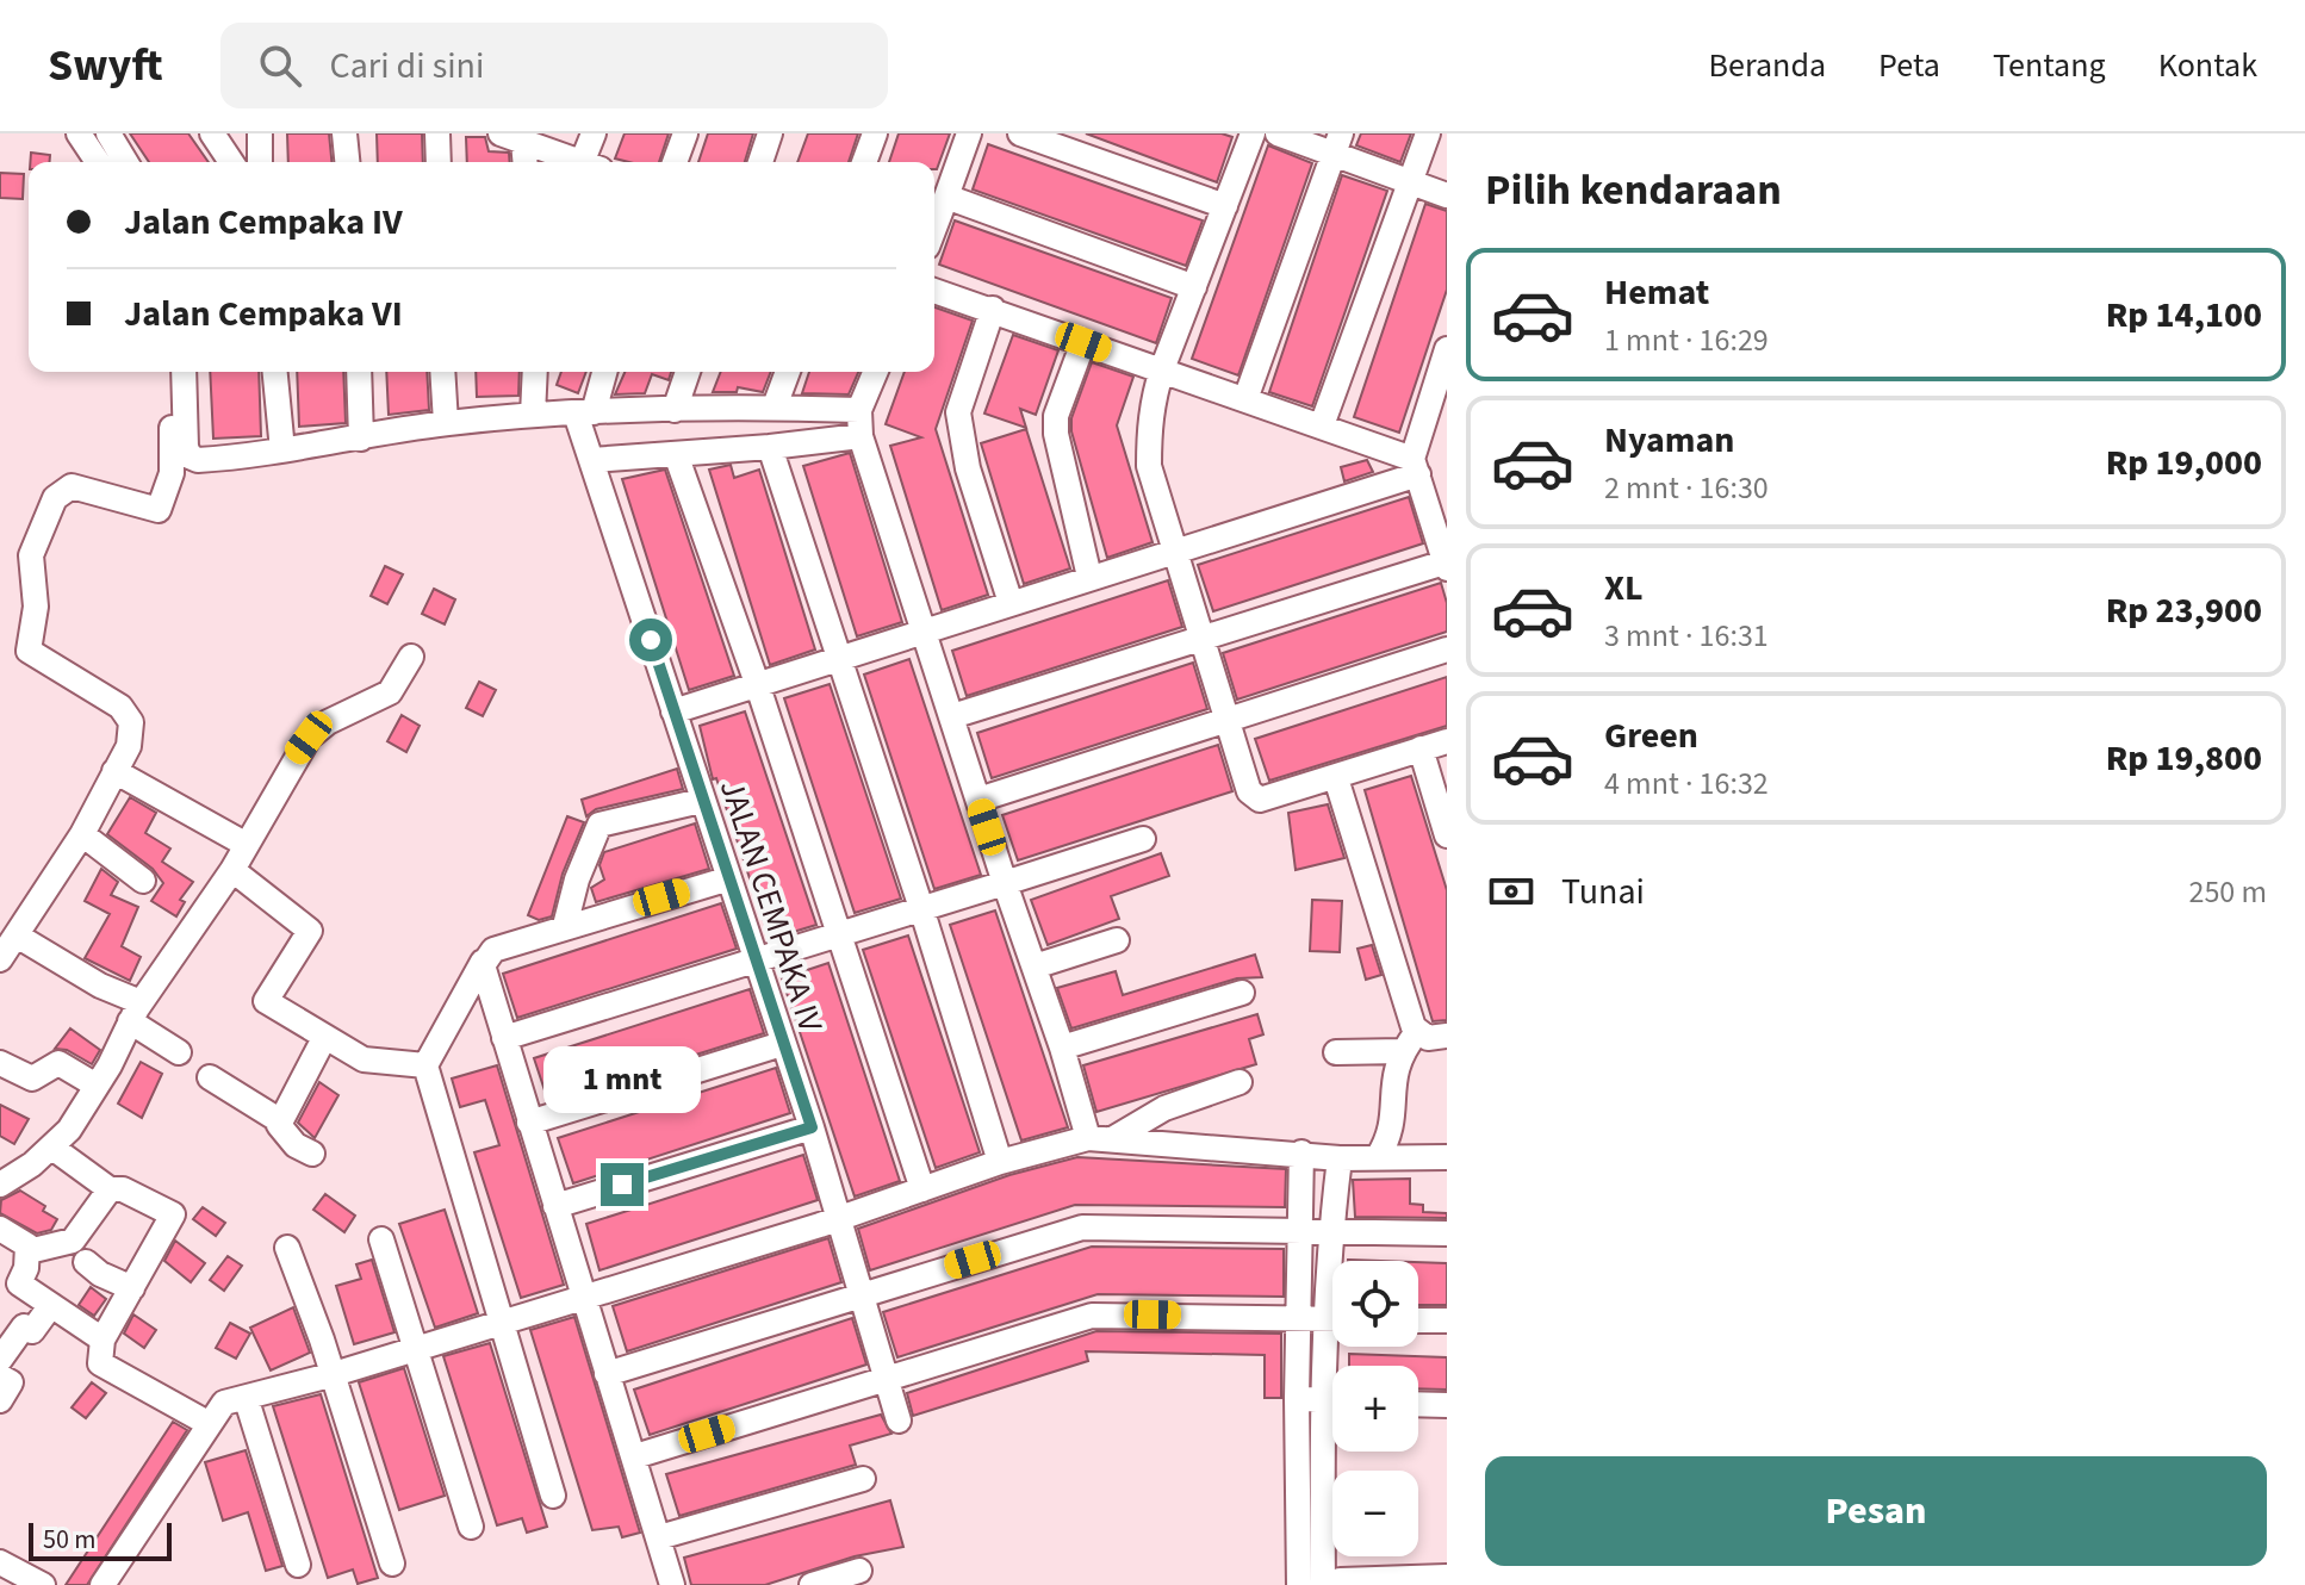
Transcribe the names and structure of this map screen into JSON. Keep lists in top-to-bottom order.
{
  "streets": {
    "street": ["JALAN CEMPAKA IV"]
  },
  "scale_bar": "50 m",
  "page": {
    "header": "Swyft",
    "search": "Cari di sini",
    "nav": [
      "Beranda",
      "Peta",
      "Tentang",
      "Kontak"
    ],
    "heading": "Pilih kendaraan",
    "banner": ["Jalan Cempaka IV", "Jalan Cempaka VI"],
    "list": [
      {
        "name": "Hemat",
        "note": "1 mnt · 16:29",
        "value": "Rp 14,100"
      },
      {
        "name": "Nyaman",
        "note": "2 mnt · 16:30",
        "value": "Rp 19,000"
      },
      {
        "name": "XL",
        "note": "3 mnt · 16:31",
        "value": "Rp 23,900"
      },
      {
        "name": "Green",
        "note": "4 mnt · 16:32",
        "value": "Rp 19,800"
      }
    ],
    "pay": ["Tunai", "250 m"],
    "bubble": "1 mnt",
    "map_buttons": ["+", "−"],
    "buttons": "Pesan",
    "scale": "50 m"
  }
}
